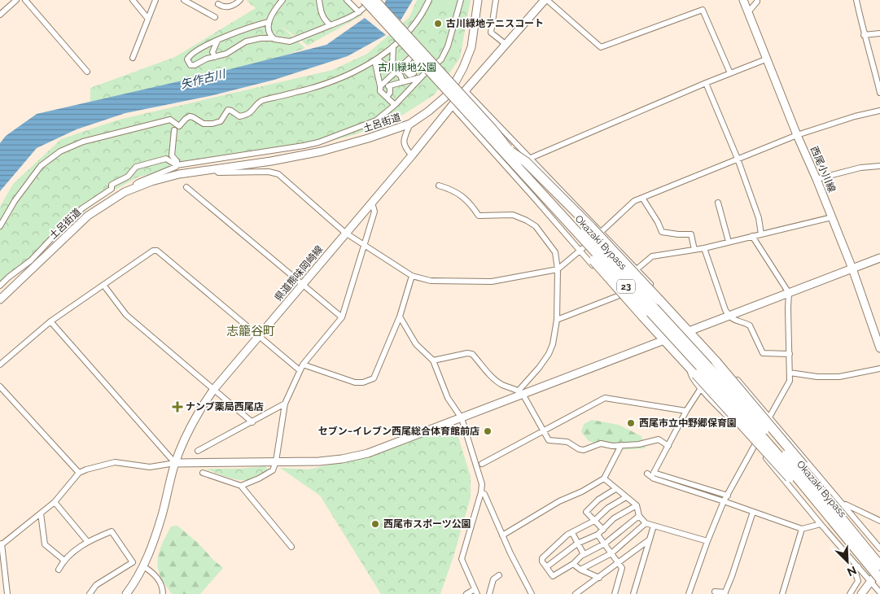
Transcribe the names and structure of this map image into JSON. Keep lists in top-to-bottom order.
{
  "streets": {
    "highway": ["Okazaki Bypass", "23"],
    "street": ["土呂街道", "西尾小川線", "県道熊味岡崎線"]
  },
  "crossings": [
    ["Okazaki Bypass", "23"]
  ],
  "districts": ["志籠谷町"],
  "water": ["矢作古川"],
  "parks": ["古川緑地公園"],
  "places": {
    "other": [
      "古川緑地テニスコート",
      "西尾市立中野郷保育園",
      "セブン−イレブン西尾総合体育館前店",
      "西尾市スポーツ公園"
    ],
    "health": ["ナンブ薬局西尾店"]
  },
  "north": "bottom right"
}
